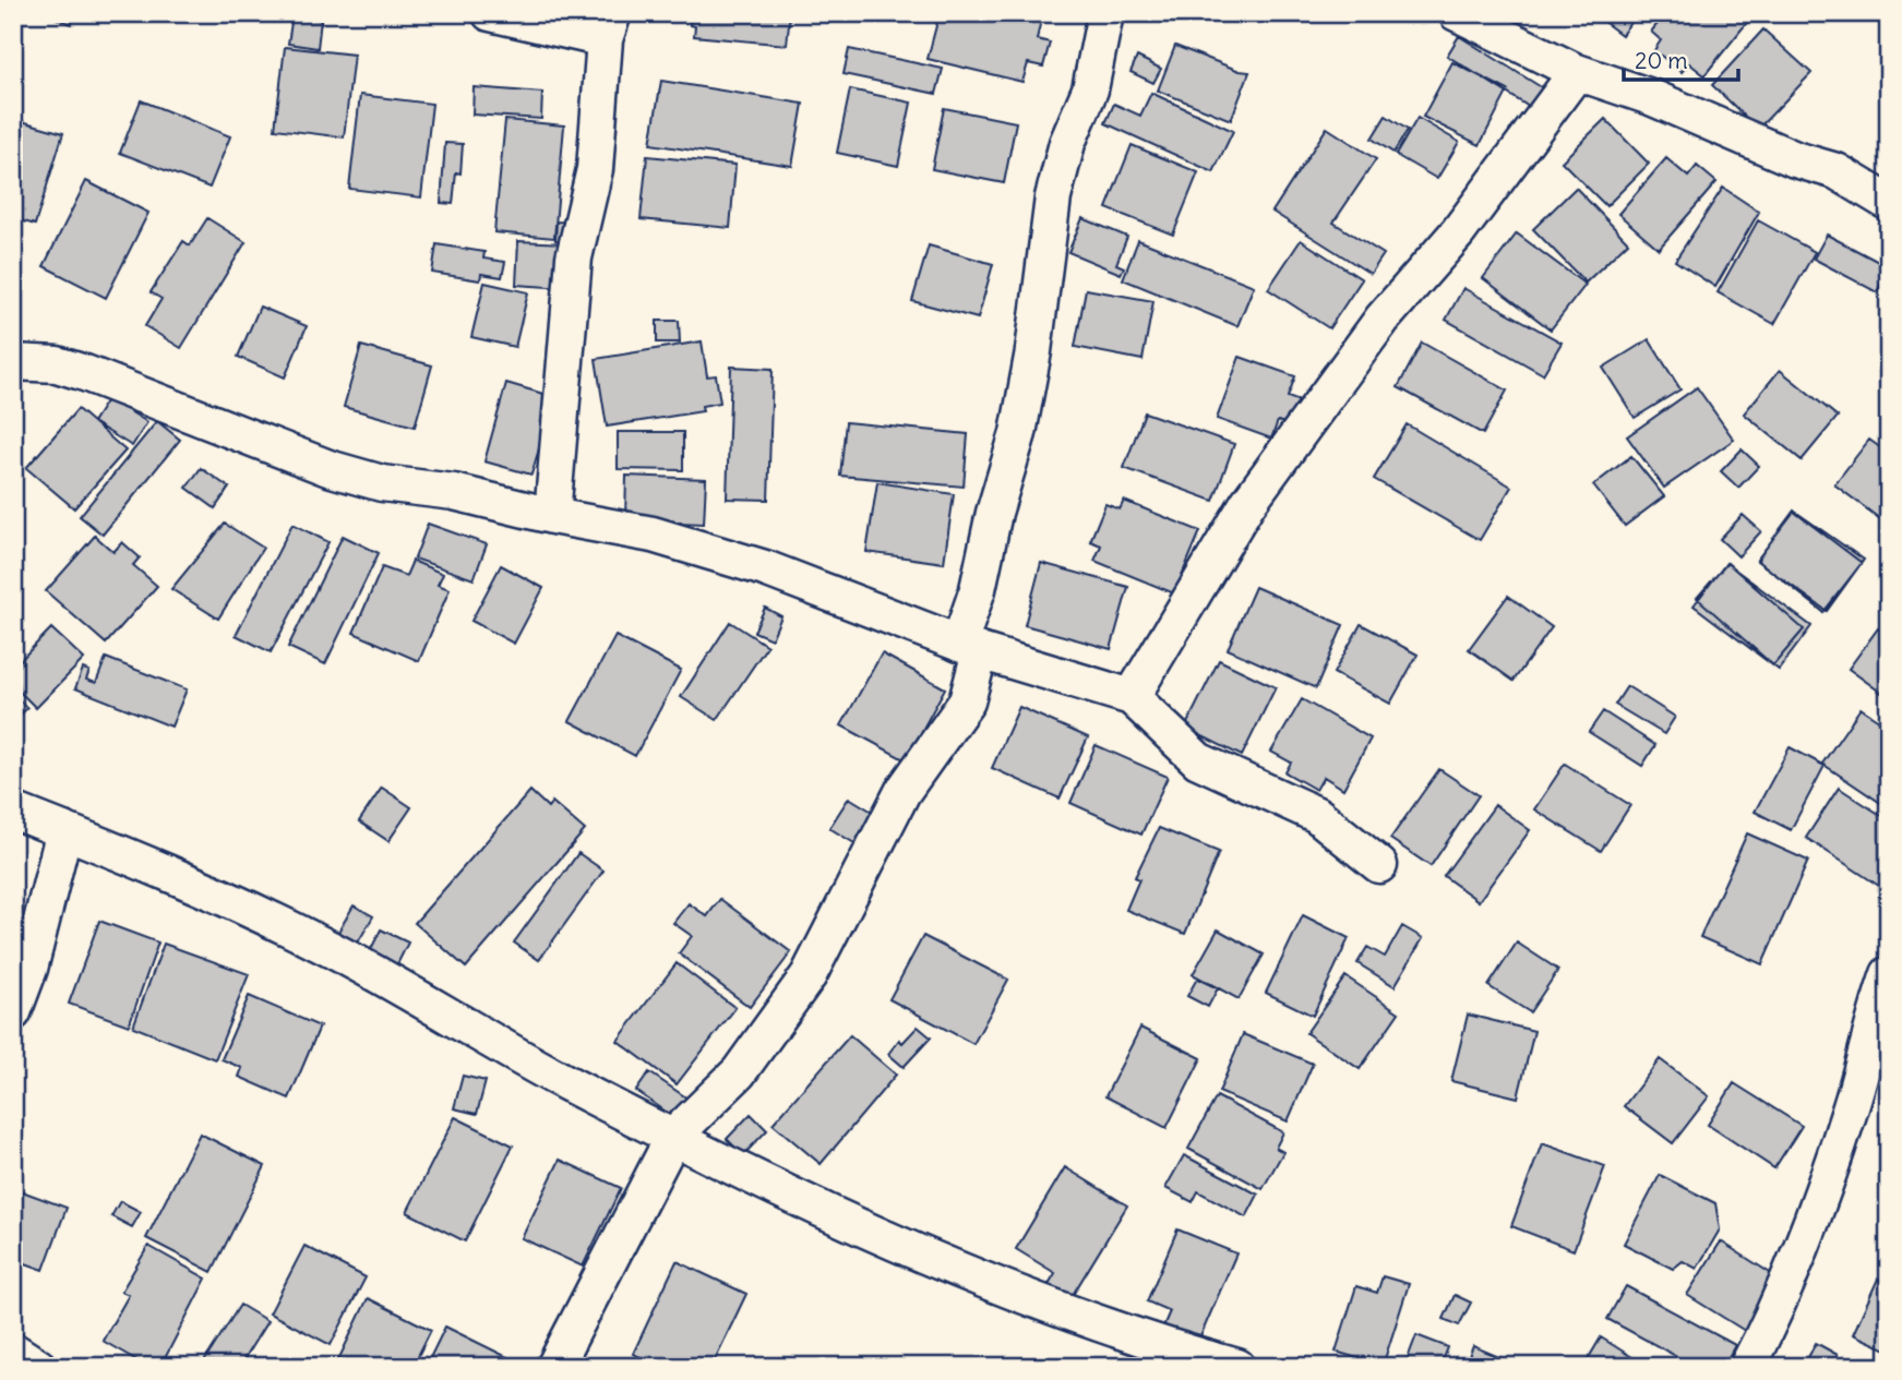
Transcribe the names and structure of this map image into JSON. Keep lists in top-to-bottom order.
{
  "scale_bar": "20 m"
}
